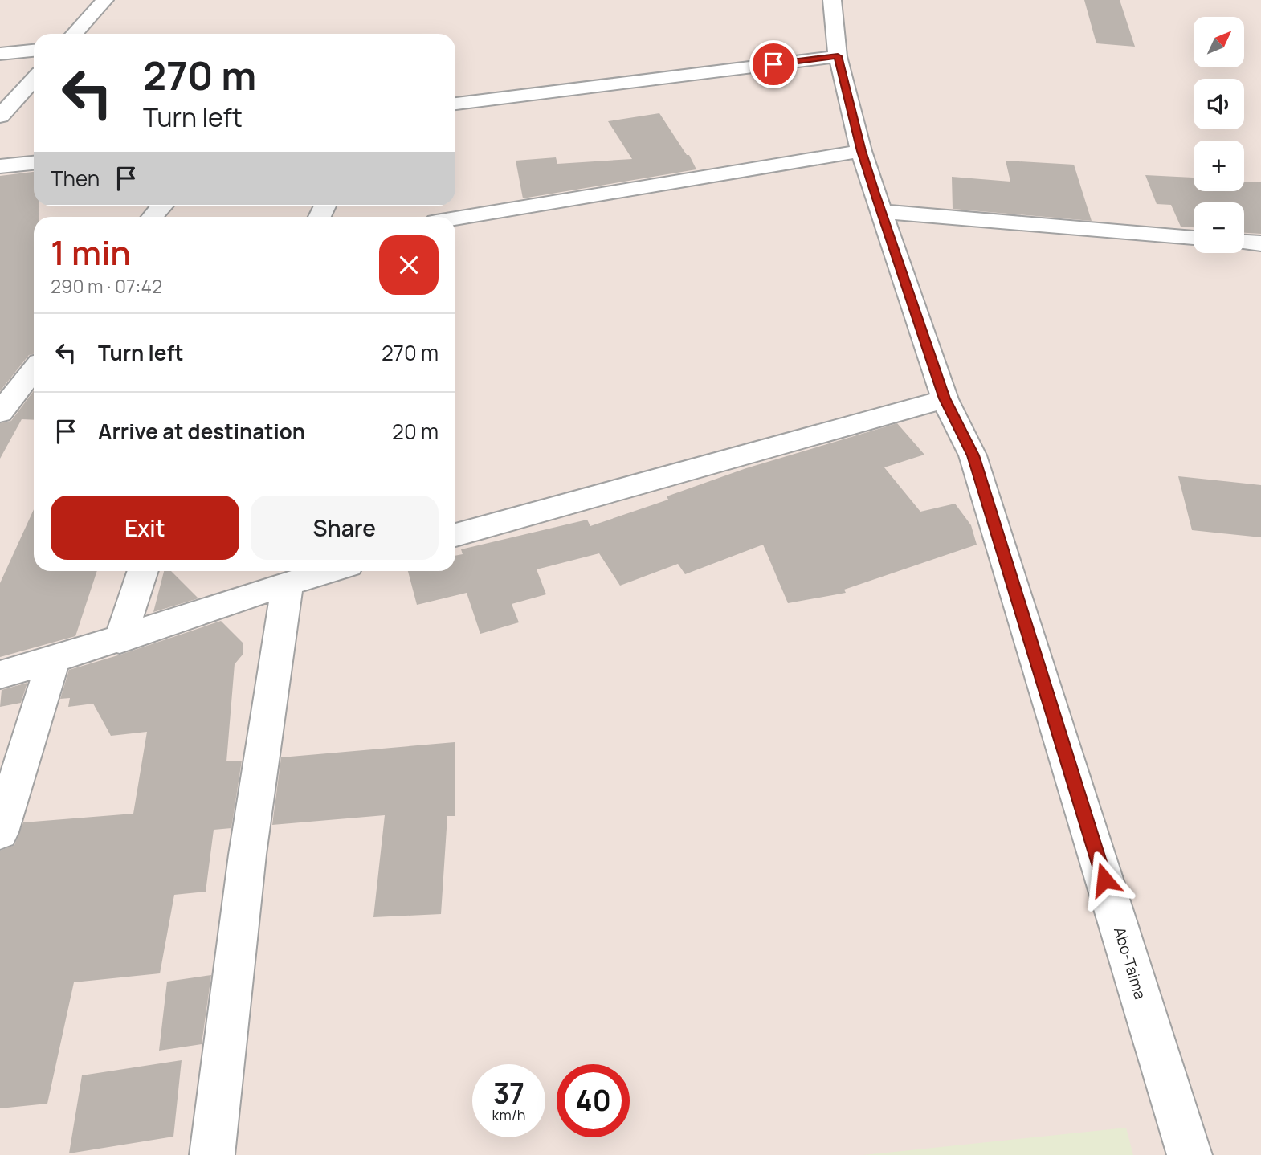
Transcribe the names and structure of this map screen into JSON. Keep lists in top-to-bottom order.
{
  "streets": {
    "street": ["Abo-Taima"]
  },
  "north": "top right",
  "page": {
    "map_buttons": ["+", "−"],
    "turn": ["270 m", "Turn left"],
    "then": "Then",
    "heading": ["1 min", "290 m · 07:42"],
    "list": [
      {
        "name": "Turn left",
        "value": "270 m"
      },
      {
        "name": "Arrive at destination",
        "value": "20 m"
      }
    ],
    "buttons": ["Exit", "Share"],
    "speed": "37 km/h",
    "limit": "40"
  }
}
